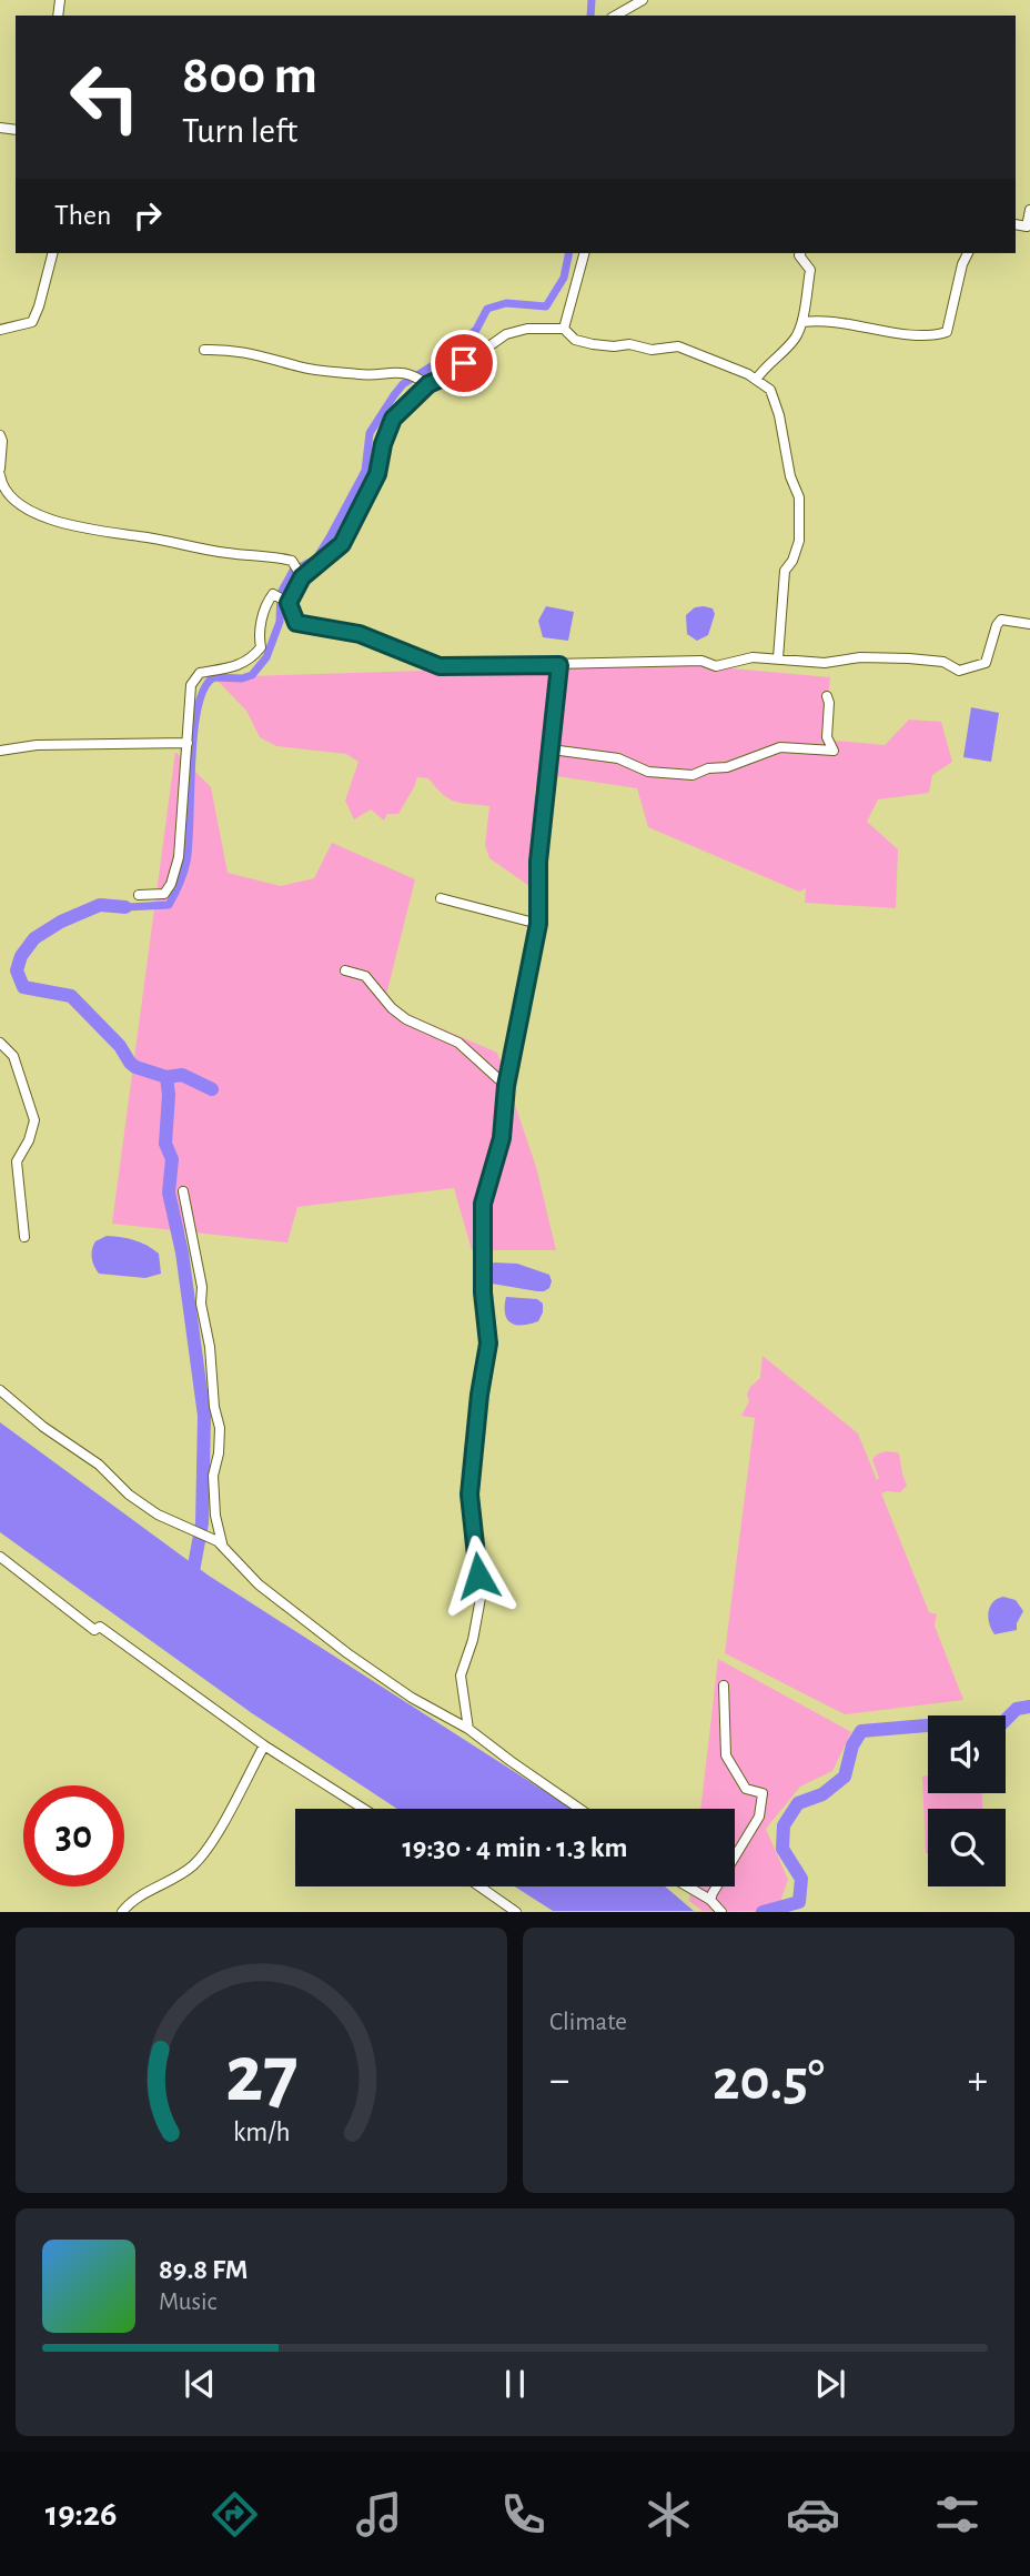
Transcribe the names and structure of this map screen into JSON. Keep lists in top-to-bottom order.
{
  "page": {
    "turn": ["800 m", "Turn left"],
    "then": "Then",
    "limit": "30",
    "trip": "19:30 · 4 min · 1.3 km",
    "tile": "Climate",
    "heat": ["−", "20.5°", "+"],
    "song": ["89.8 FM", "Music"],
    "tabs": "19:26",
    "gauge": ["27", "km/h"]
  }
}
